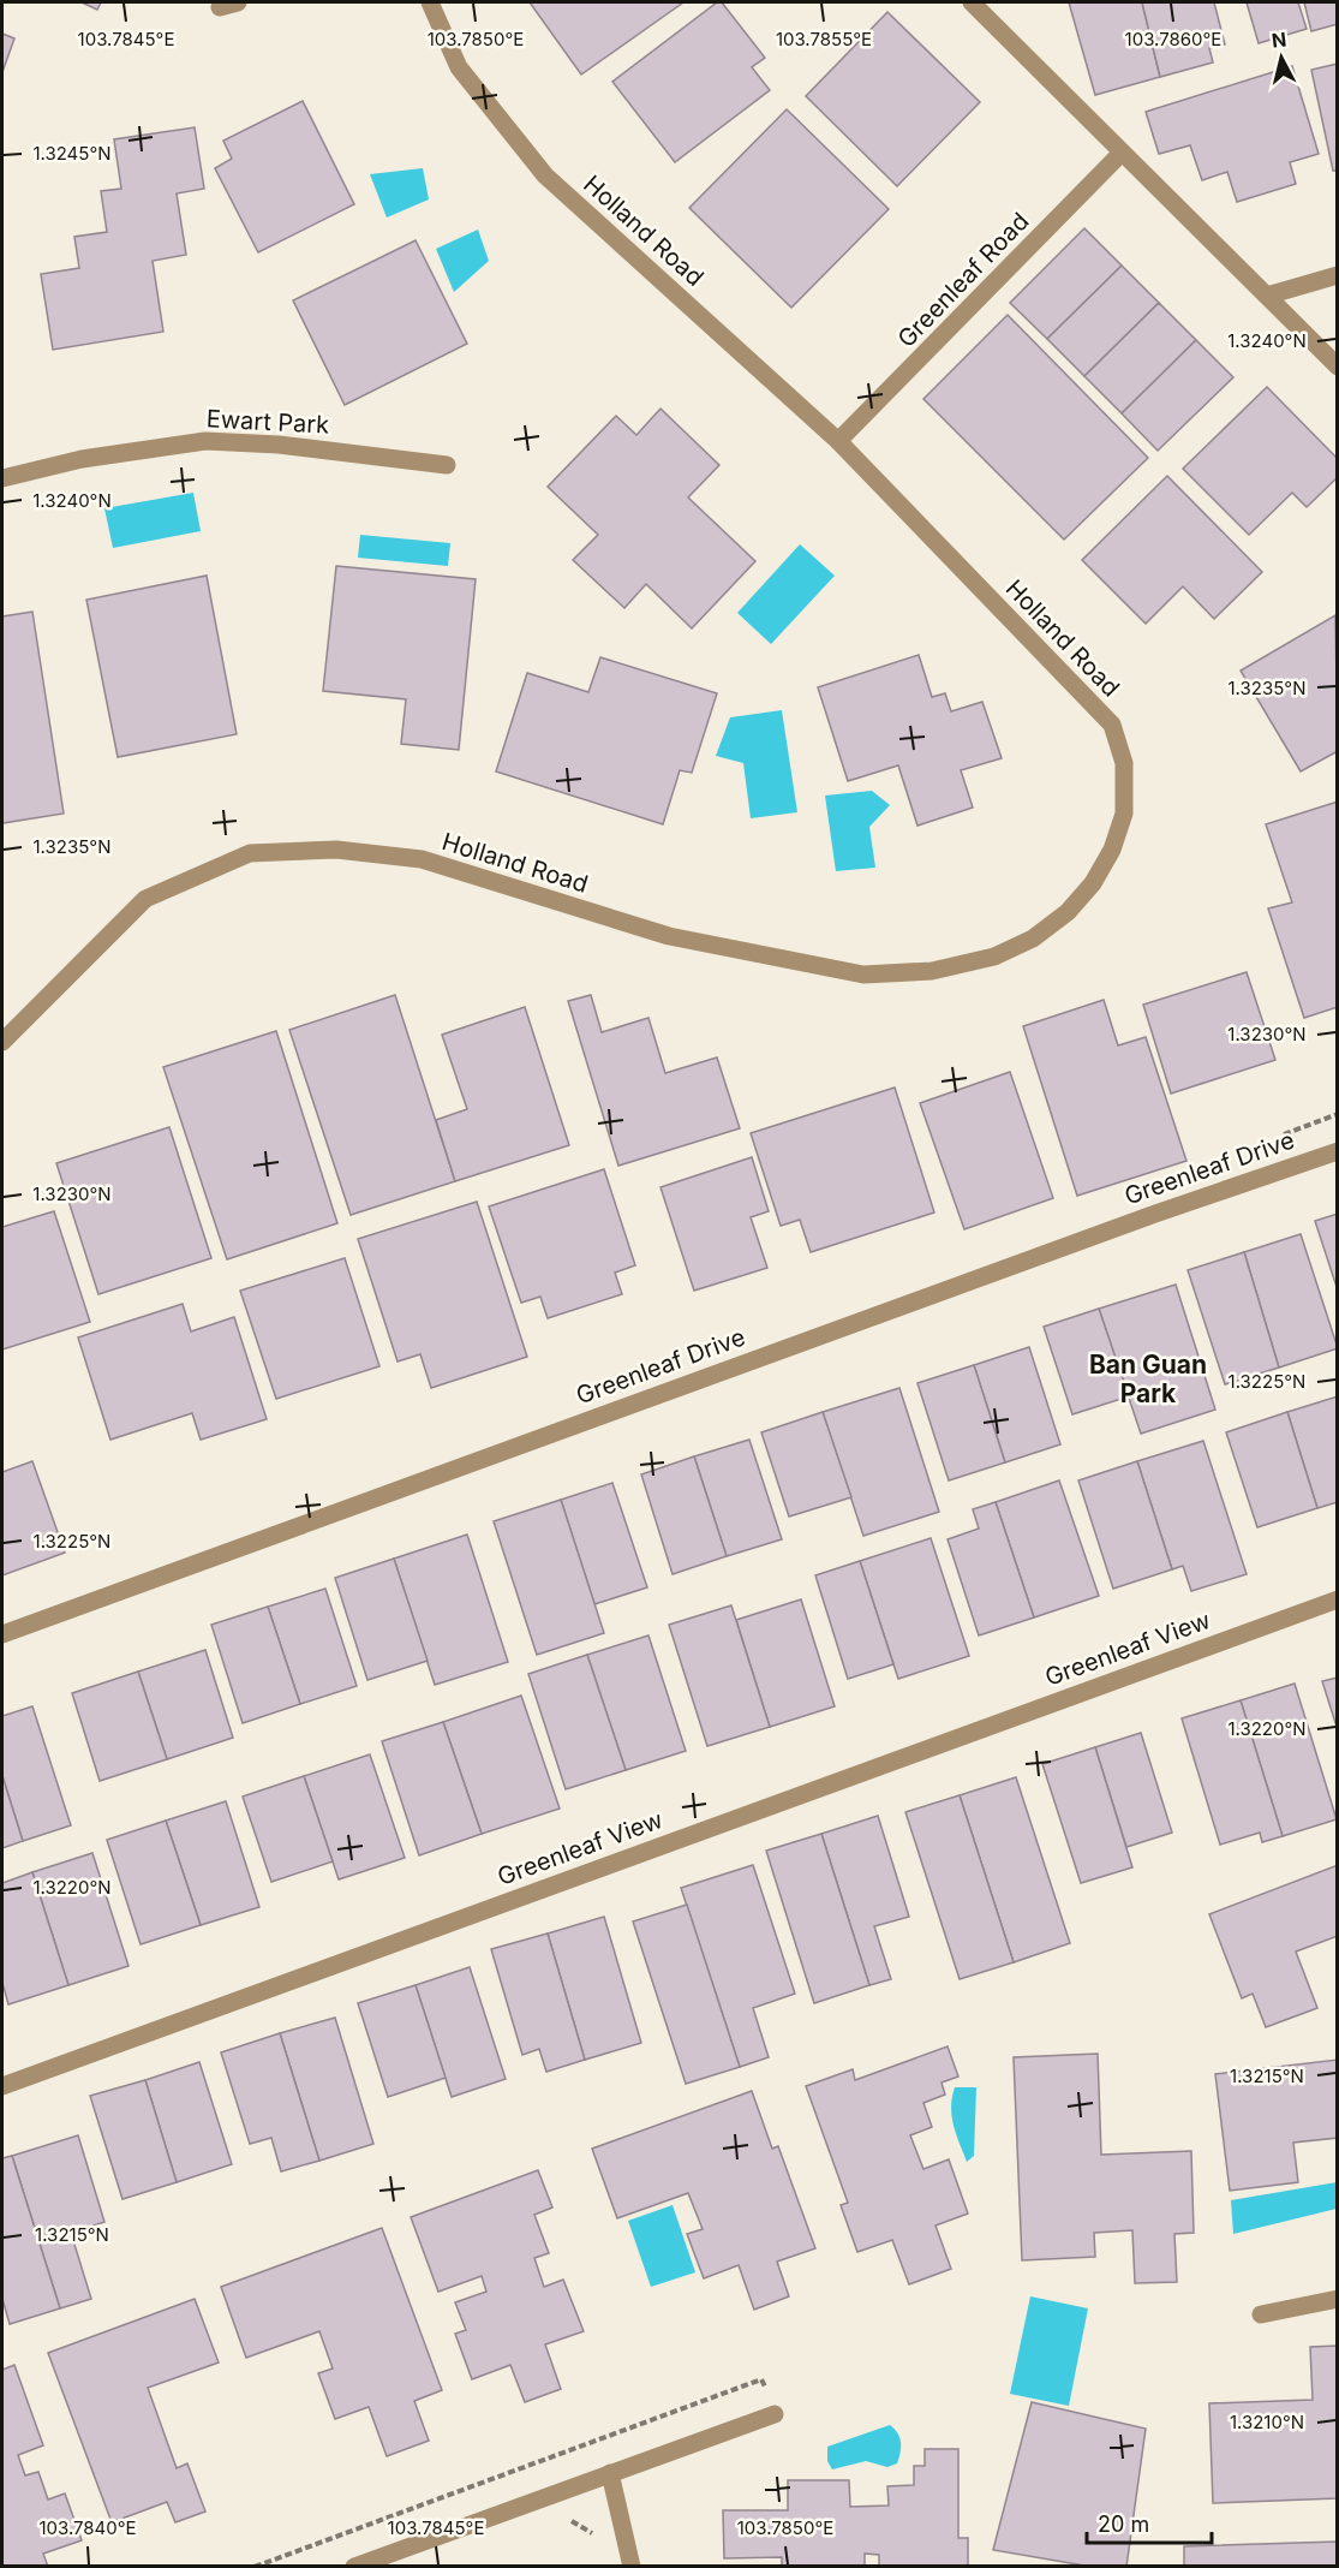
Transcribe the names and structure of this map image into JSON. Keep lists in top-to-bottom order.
{
  "streets": {
    "street": [
      "Holland Road",
      "Greenleaf Road",
      "Ewart Park",
      "Greenleaf Drive",
      "Greenleaf View"
    ]
  },
  "crossings": [
    ["Holland Road", "Greenleaf Road"]
  ],
  "districts": ["Ban Guan Park"],
  "scale_bar": "20 m",
  "north": "top",
  "coordinates": [
    "103.7845°E",
    "103.7850°E",
    "103.7855°E",
    "103.7860°E",
    "1.3245°N",
    "1.3240°N",
    "1.3235°N",
    "1.3230°N",
    "1.3225°N",
    "1.3220°N",
    "1.3215°N",
    "1.3210°N",
    "103.7840°E"
  ]
}
